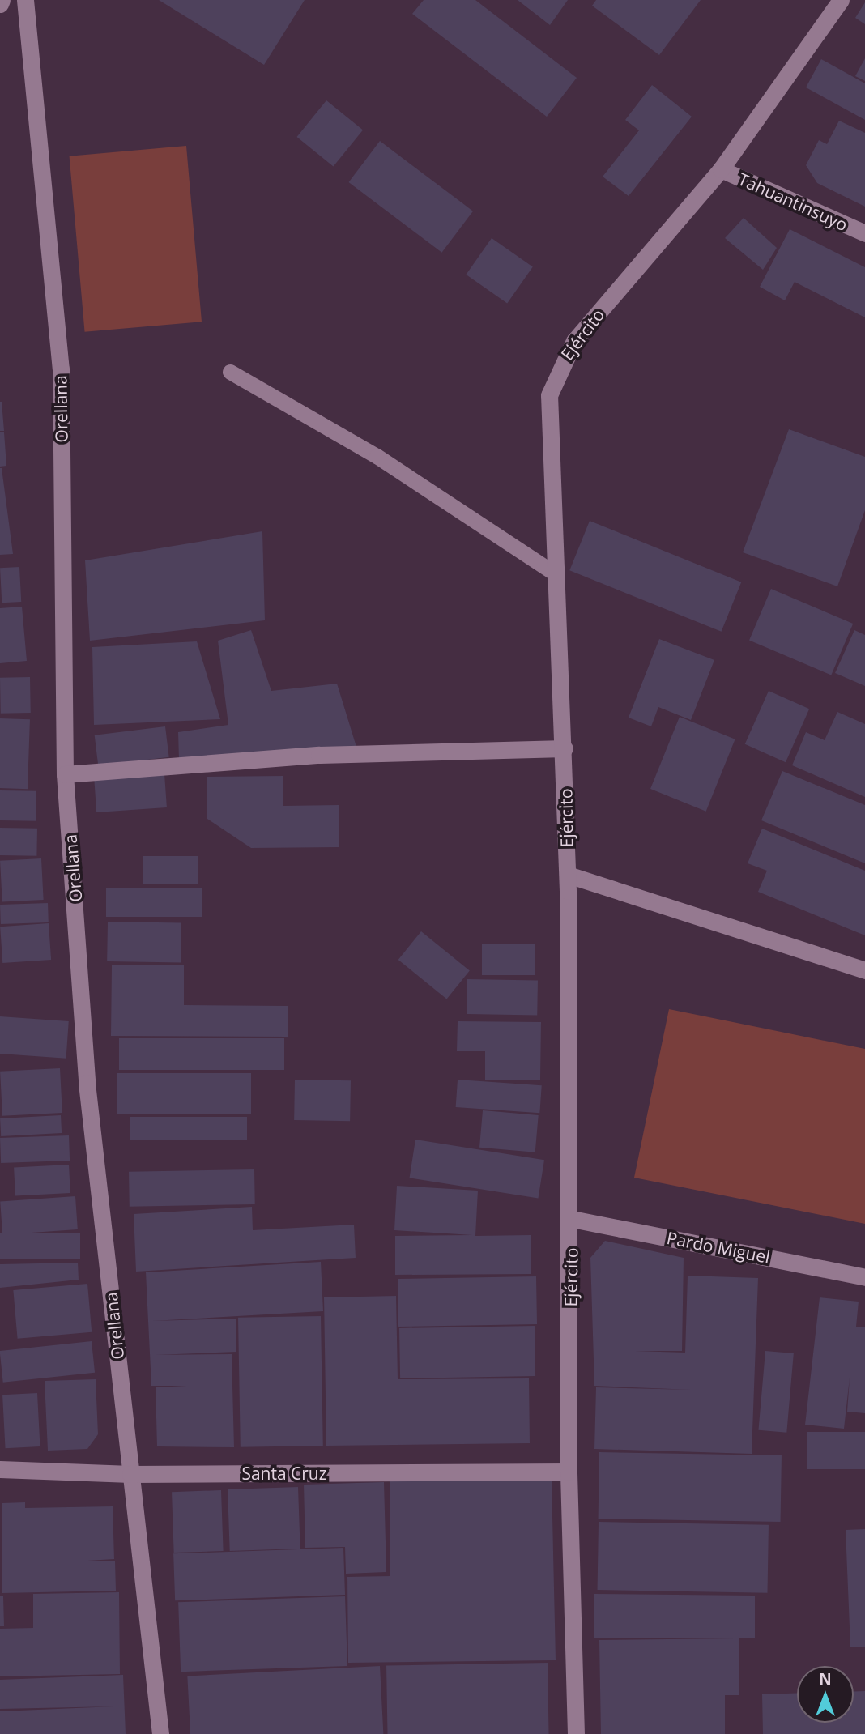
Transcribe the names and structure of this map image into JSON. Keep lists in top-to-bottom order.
{
  "streets": {
    "street": [
      "Tahuantinsuyo",
      "Ejército",
      "Orellana",
      "Pardo Miguel",
      "Santa Cruz"
    ]
  },
  "crossings": [
    ["Tahuantinsuyo", "Ejército"],
    ["Ejército", "Pardo Miguel"],
    ["Ejército", "Santa Cruz"],
    ["Orellana", "Santa Cruz"]
  ],
  "north": "top"
}
